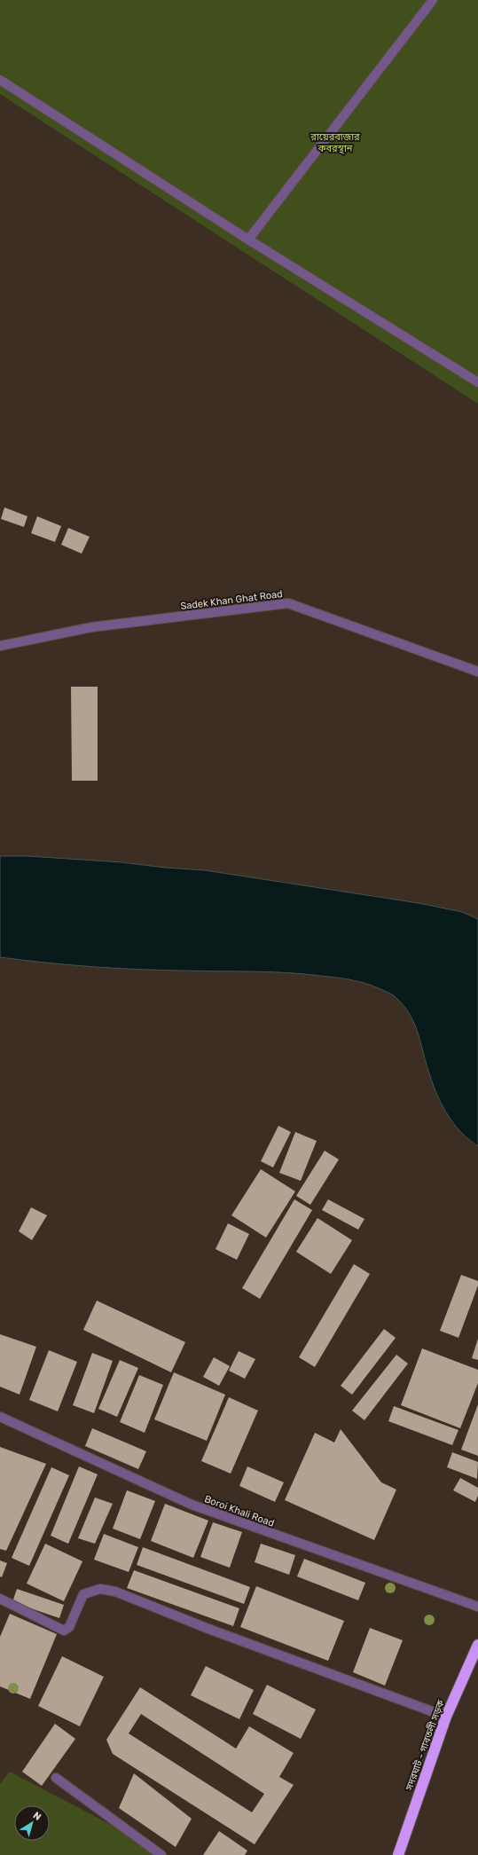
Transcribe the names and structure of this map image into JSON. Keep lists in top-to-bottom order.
{
  "streets": {
    "highway": ["সদরঘাট - গাবতলী সড়ক"],
    "street": ["Sadek Khan Ghat Road", "Boroi Khali Road"]
  },
  "parks": ["রায়েরবাজার কবরস্থান"],
  "north": "top right"
}
